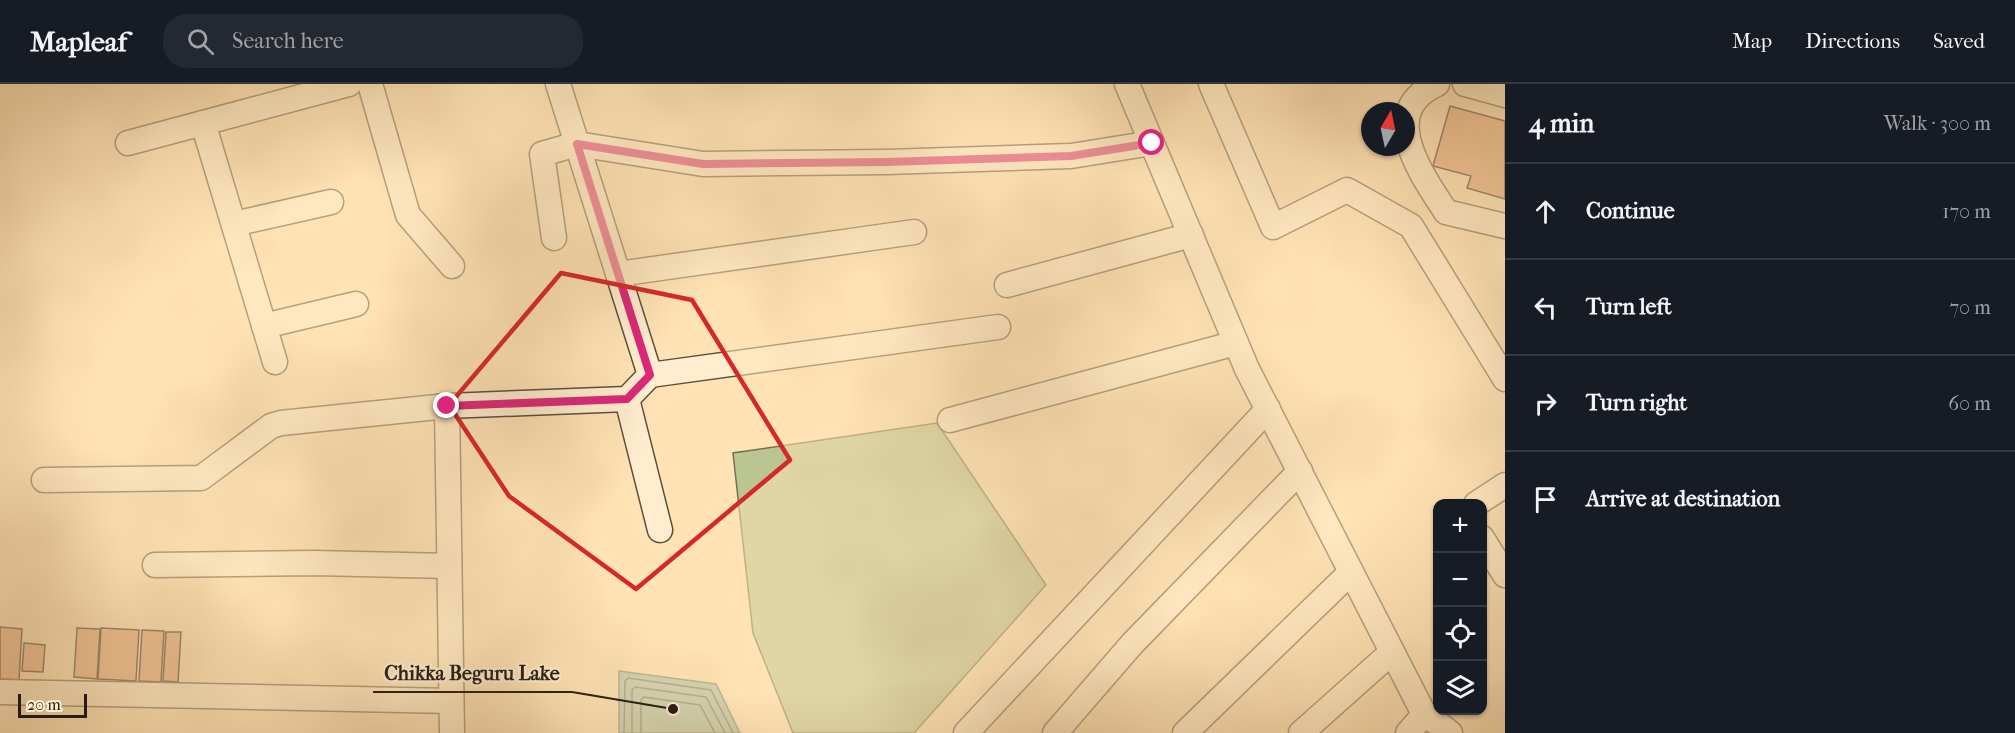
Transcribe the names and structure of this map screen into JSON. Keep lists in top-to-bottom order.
{
  "places": ["Chikka Beguru Lake"],
  "scale_bar": "20 m",
  "north": "top",
  "page": {
    "header": "Mapleaf",
    "search": "Search here",
    "nav": ["Map", "Directions", "Saved"],
    "heading": ["4 min", "Walk · 300 m"],
    "list": [
      ["Continue", "170 m"],
      ["Turn left", "70 m"],
      ["Turn right", "60 m"],
      "Arrive at destination"
    ],
    "map_buttons": ["+", "−"],
    "scale": "20 m"
  }
}
